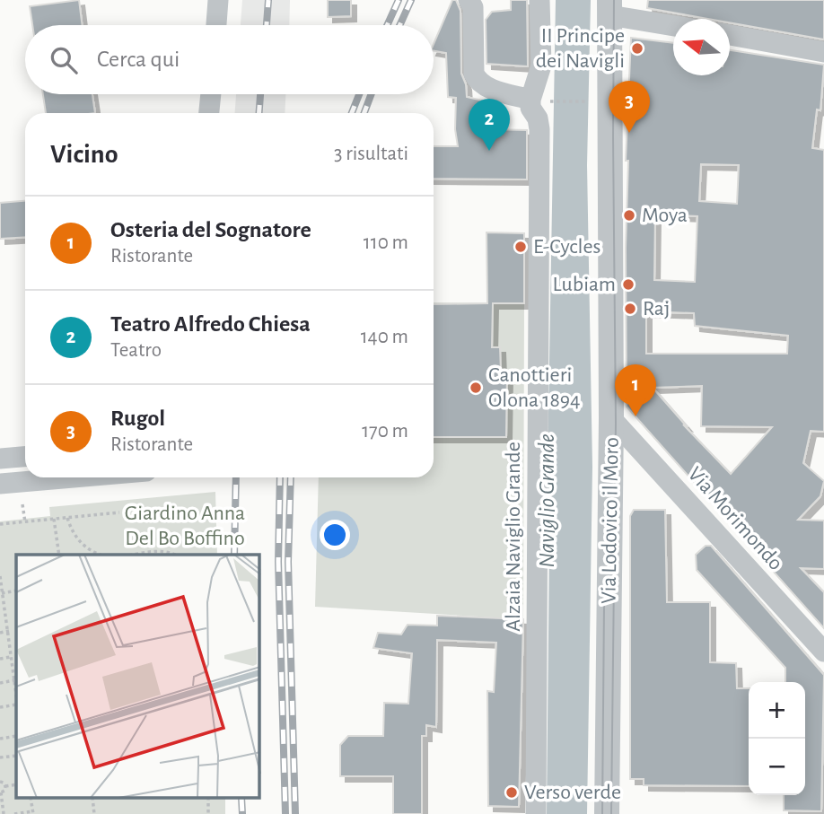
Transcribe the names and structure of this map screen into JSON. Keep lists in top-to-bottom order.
{
  "streets": {
    "street": ["Via Morimondo", "Via Lodovico il Moro", "Alzaia Naviglio Grande"]
  },
  "crossings": [
    ["Via Morimondo", "Via Lodovico il Moro"]
  ],
  "water": ["Naviglio Grande"],
  "parks": ["Giardino Anna Del Bo Boffino"],
  "places": [
    "II Principe dei Navigli",
    "Moya",
    "E-Cycles",
    "Lubiam",
    "Raj",
    "Canottieri Olona 1894",
    "Verso verde"
  ],
  "north": "left",
  "page": {
    "search": "Cerca qui",
    "pins": ["3", "2", "1"],
    "heading": ["Vicino", "3 risultati"],
    "list": [
      {
        "mark": "1",
        "name": "Osteria del Sognatore",
        "note": "Ristorante",
        "value": "110 m"
      },
      {
        "mark": "2",
        "name": "Teatro Alfredo Chiesa",
        "note": "Teatro",
        "value": "140 m"
      },
      {
        "mark": "3",
        "name": "Rugol",
        "note": "Ristorante",
        "value": "170 m"
      }
    ],
    "map_buttons": ["+", "−"]
  }
}
